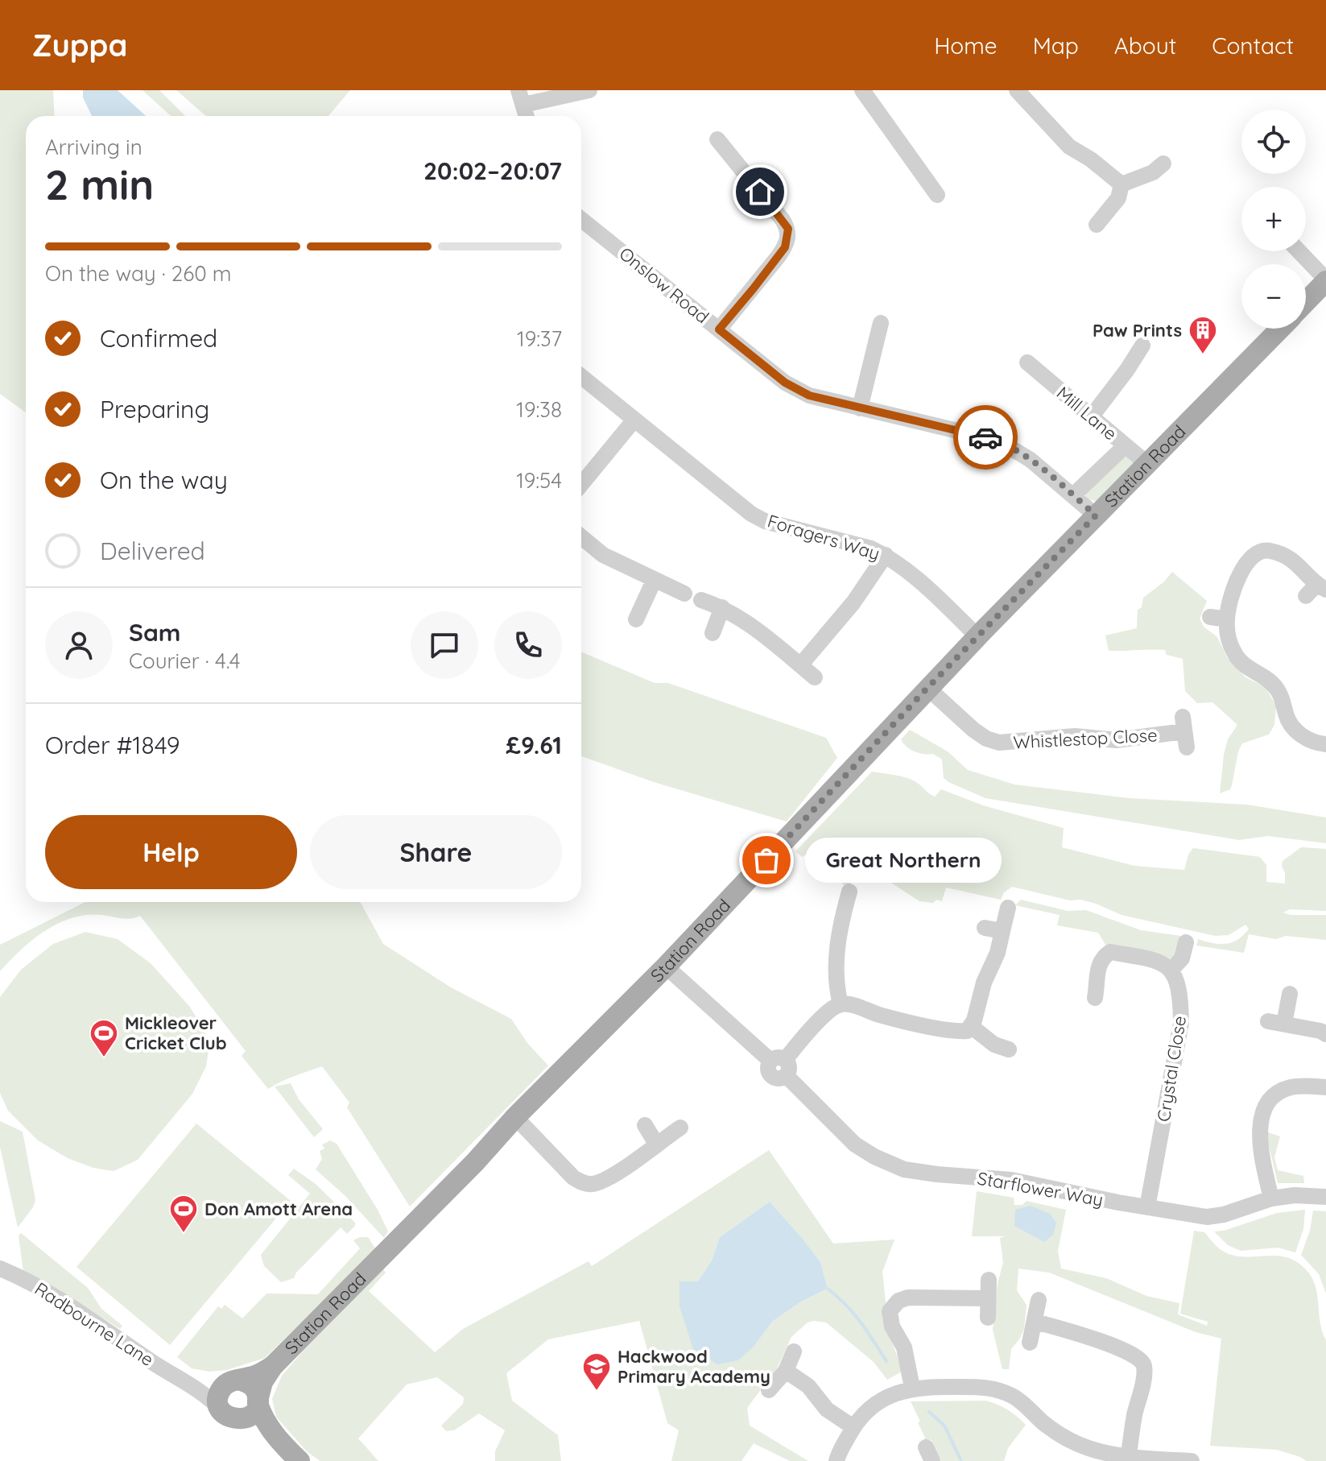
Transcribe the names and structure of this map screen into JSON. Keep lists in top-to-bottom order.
{
  "streets": {
    "main road": ["Station Road"],
    "street": [
      "Onslow Road",
      "Mill Lane",
      "Foragers Way",
      "Whistlestop Close",
      "Crystal Close",
      "Starflower Way",
      "Radbourne Lane"
    ]
  },
  "crossings": [
    ["Onslow Road", "Station Road"],
    ["Mill Lane", "Station Road"],
    ["Station Road", "Foragers Way"],
    ["Station Road", "Whistlestop Close"],
    ["Station Road", "Starflower Way"],
    ["Station Road", "Radbourne Lane"],
    ["Crystal Close", "Starflower Way"]
  ],
  "places": {
    "building": ["Paw Prints"],
    "other": ["Great Northern"],
    "sports": ["Mickleover Cricket Club", "Don Amott Arena"],
    "school or university": ["Hackwood Primary Academy"]
  },
  "page": {
    "header": "Zuppa",
    "nav": [
      "Home",
      "Map",
      "About",
      "Contact"
    ],
    "map_buttons": ["+", "−"],
    "heading": ["2 min", "Arriving in", "20:02–20:07"],
    "panel": [
      "Sam",
      "Courier · 4.4",
      "Order #1849",
      "£9.61"
    ],
    "bar": "On the way · 260 m",
    "list": [
      ["Confirmed", "19:37"],
      ["Preparing", "19:38"],
      ["On the way", "19:54"],
      "Delivered"
    ],
    "buttons": ["Help", "Share"],
    "bubble": "Great Northern"
  }
}
